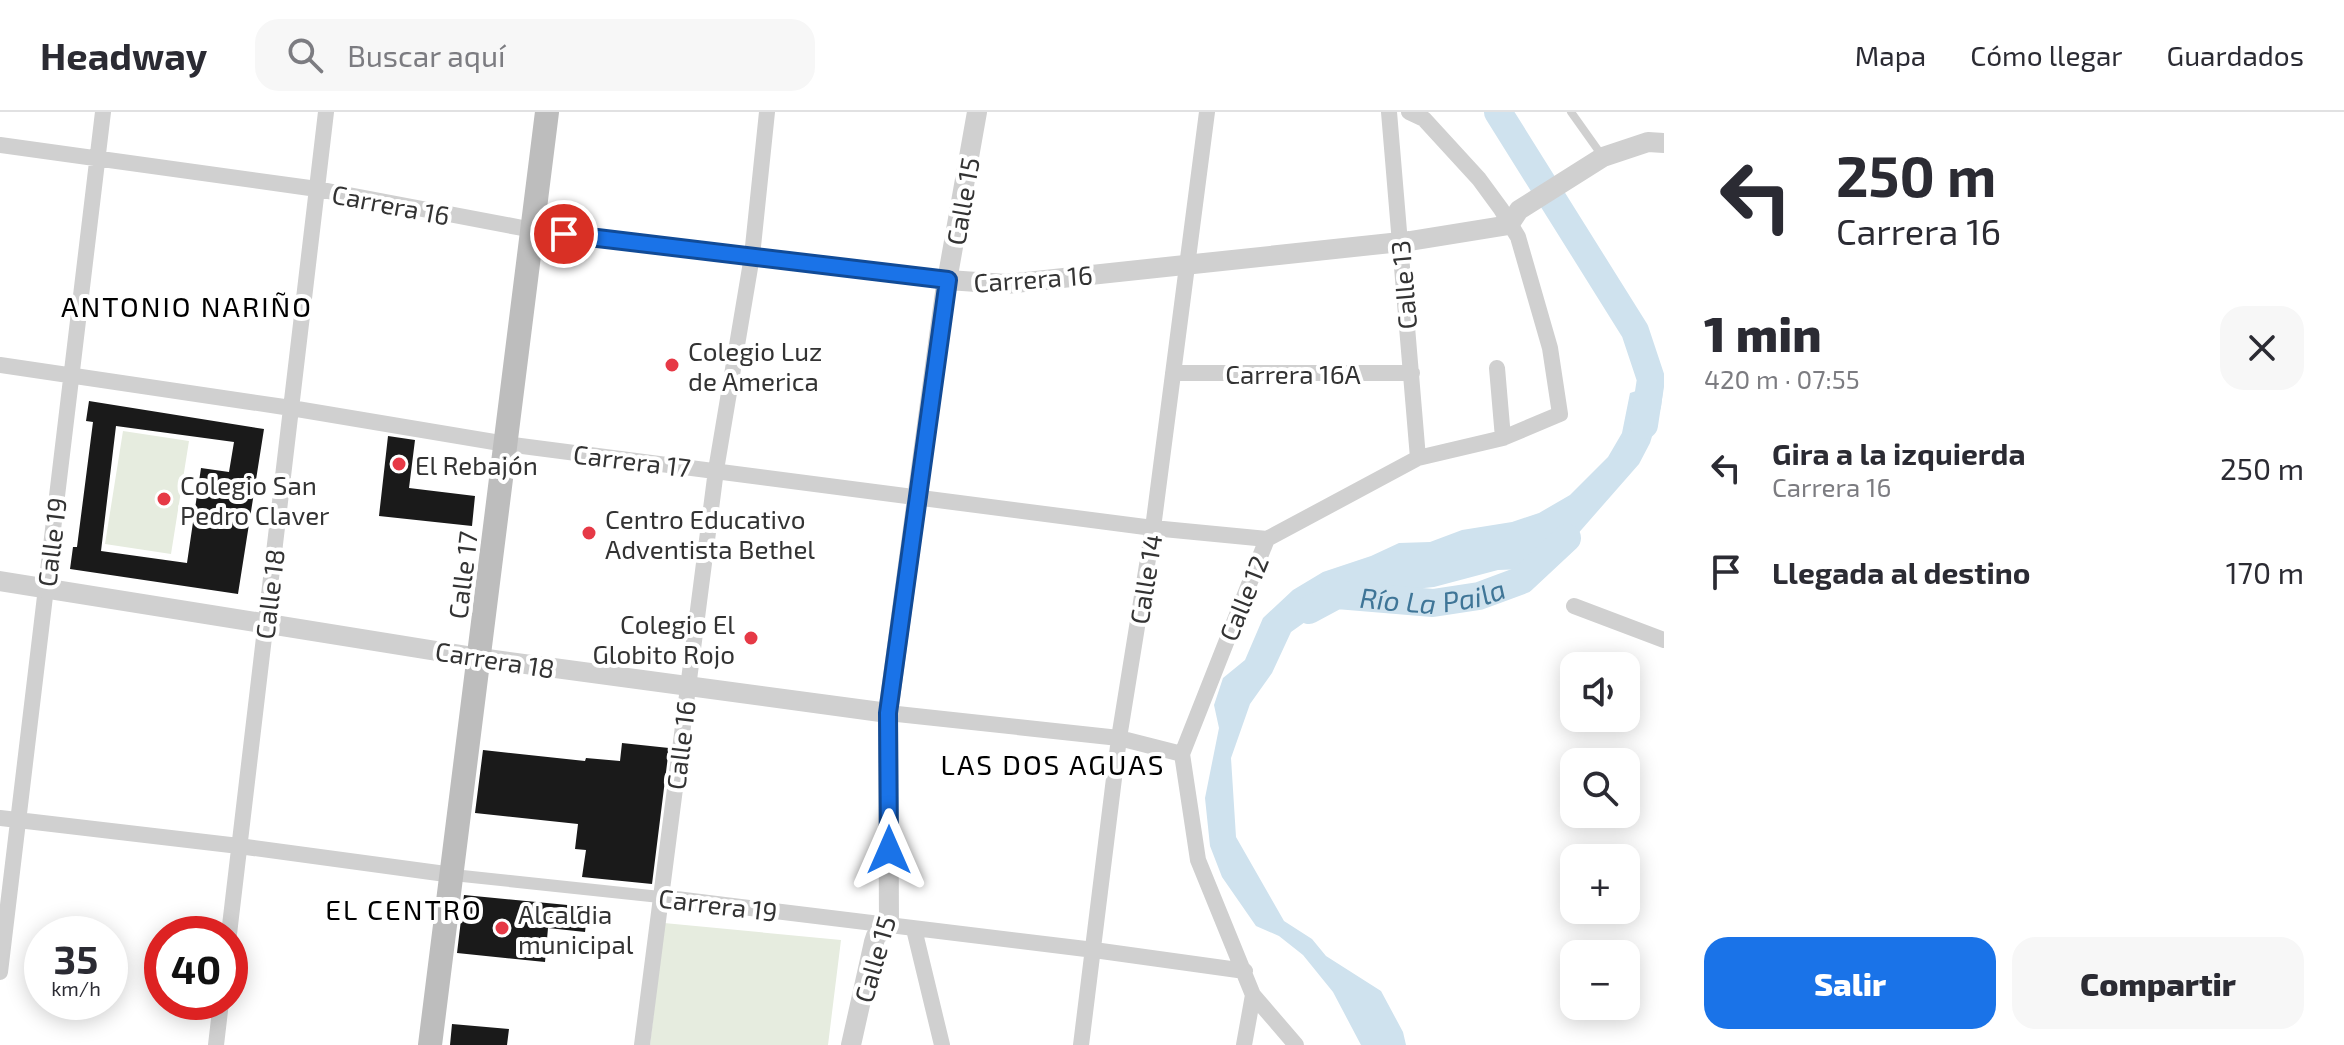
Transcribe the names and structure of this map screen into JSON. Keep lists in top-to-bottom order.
{
  "streets": {
    "main road": ["Calle 17"],
    "street": [
      "Calle 15",
      "Carrera 16",
      "Calle 13",
      "Carrera 16A",
      "Carrera 17",
      "Calle 19",
      "Calle 14",
      "Calle 18",
      "Calle 12",
      "Carrera 18",
      "Calle 16",
      "Carrera 19"
    ]
  },
  "crossings": [
    ["Calle 15", "Carrera 16"],
    ["Calle 15", "Carrera 17"],
    ["Calle 15", "Carrera 18"],
    ["Calle 15", "Carrera 19"],
    ["Carrera 16", "Calle 13"],
    ["Carrera 16", "Calle 19"],
    ["Carrera 16", "Calle 17"],
    ["Carrera 16", "Calle 14"],
    ["Carrera 16", "Calle 18"],
    ["Carrera 16", "Calle 12"],
    ["Carrera 16", "Calle 16"],
    ["Calle 13", "Carrera 16A"],
    ["Calle 13", "Calle 12"],
    ["Carrera 16A", "Calle 14"],
    ["Carrera 17", "Calle 19"],
    ["Carrera 17", "Calle 17"],
    ["Carrera 17", "Calle 14"],
    ["Carrera 17", "Calle 18"],
    ["Carrera 17", "Calle 12"],
    ["Carrera 17", "Calle 16"],
    ["Calle 19", "Carrera 18"],
    ["Calle 19", "Carrera 19"],
    ["Calle 17", "Carrera 18"],
    ["Calle 17", "Carrera 19"],
    ["Calle 14", "Carrera 18"],
    ["Calle 14", "Carrera 19"],
    ["Calle 18", "Carrera 18"],
    ["Calle 18", "Carrera 19"],
    ["Calle 12", "Carrera 18"],
    ["Carrera 18", "Calle 16"],
    ["Calle 16", "Carrera 19"]
  ],
  "districts": ["ANTONIO NARIÑO", "LAS DOS AGUAS", "EL CENTRO"],
  "water": ["Río La Paila"],
  "places": [
    "Colegio Luz de America",
    "El Rebajón",
    "Colegio San Pedro Claver",
    "Centro Educativo Adventista Bethel",
    "Colegio El Globito Rojo",
    "Alcaldia municipal"
  ],
  "page": {
    "header": "Headway",
    "search": "Buscar aquí",
    "nav": ["Mapa", "Cómo llegar", "Guardados"],
    "turn": ["250 m", "Carrera 16"],
    "heading": ["1 min", "420 m · 07:55"],
    "list": [
      {
        "name": "Gira a la izquierda",
        "note": "Carrera 16",
        "value": "250 m"
      },
      {
        "name": "Llegada al destino",
        "value": "170 m"
      }
    ],
    "map_buttons": ["+", "−"],
    "speed": "35 km/h",
    "limit": "40",
    "buttons": ["Salir", "Compartir"]
  }
}
